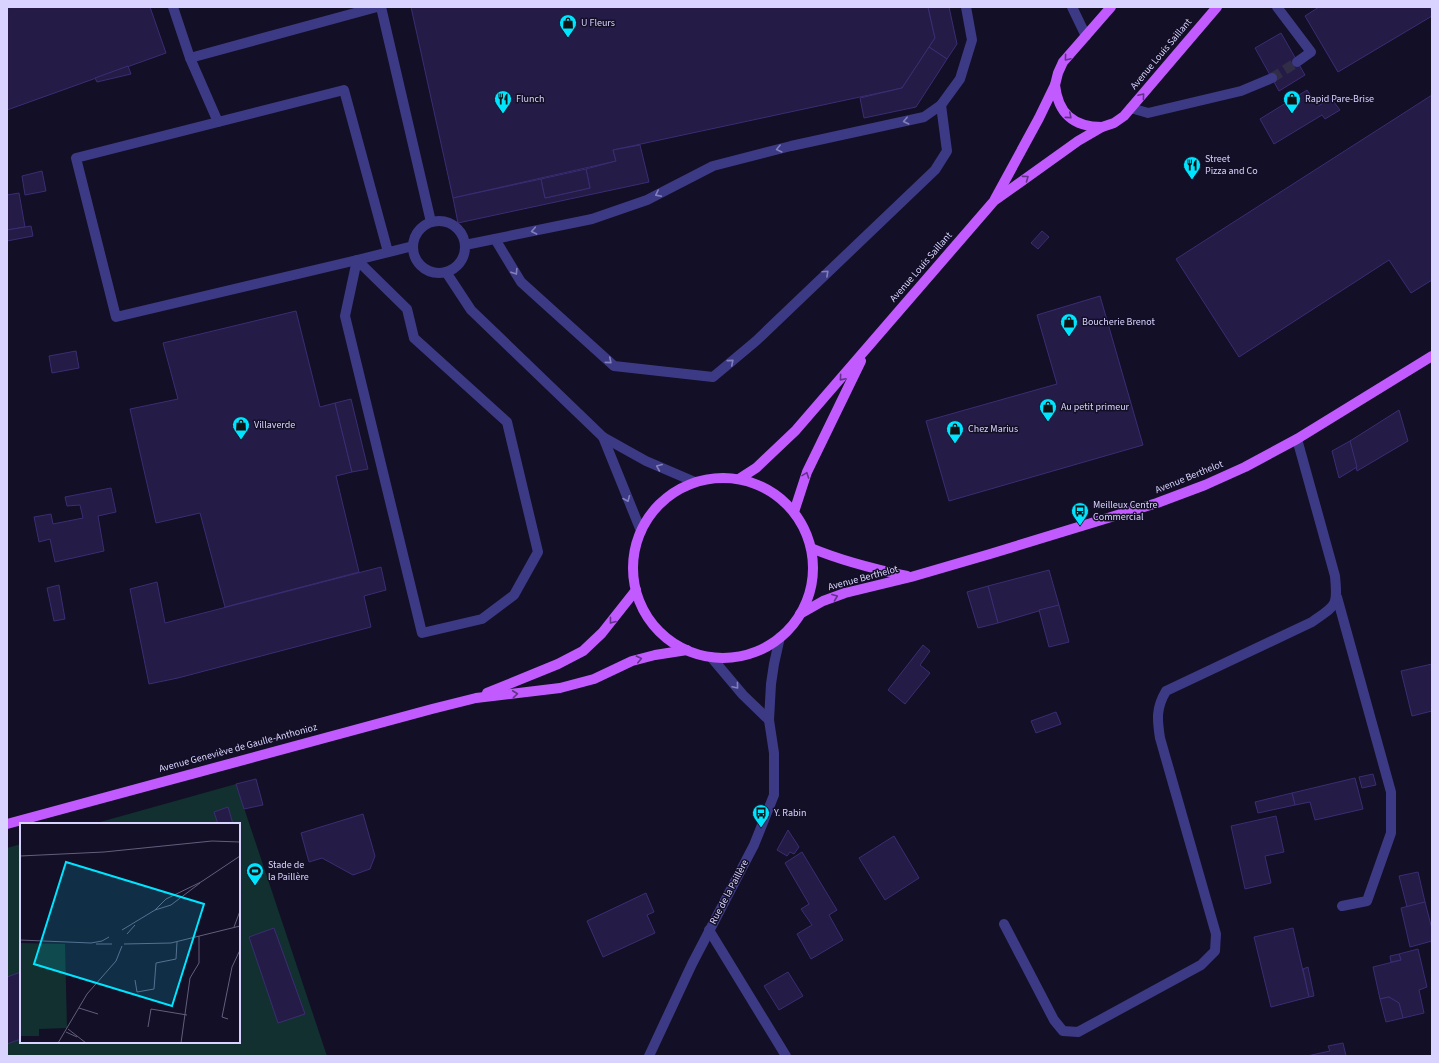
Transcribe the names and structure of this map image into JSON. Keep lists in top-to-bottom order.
{
  "streets": {
    "main road": ["Avenue Louis Saillant", "Avenue Berthelot", "Avenue Geneviève de Gaulle-Anthonioz"],
    "street": ["Rue de la Paillère"]
  },
  "places": {
    "shop": [
      "U Fleurs",
      "Rapid Pare-Brise",
      "Boucherie Brenot",
      "Au petit primeur",
      "Villaverde",
      "Chez Marius"
    ],
    "restaurant": ["Flunch", "Street Pizza and Co"],
    "bus stop": ["Meilleux Centre Commercial", "Y. Rabin"],
    "sports": ["Stade de la Paillère"]
  }
}
